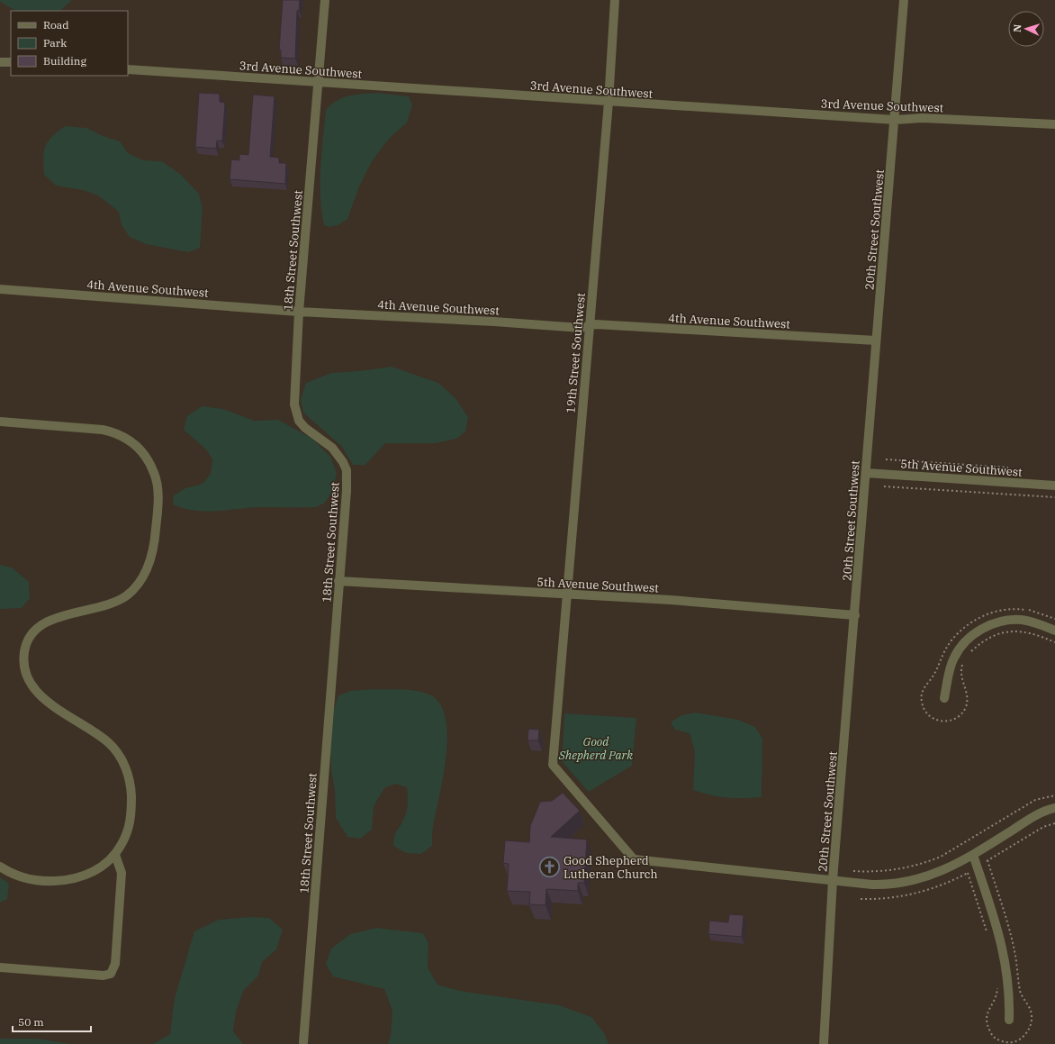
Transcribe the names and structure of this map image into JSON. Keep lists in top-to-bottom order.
{
  "streets": {
    "street": [
      "3rd Avenue Southwest",
      "20th Street Southwest",
      "18th Street Southwest",
      "4th Avenue Southwest",
      "19th Street Southwest",
      "5th Avenue Southwest"
    ]
  },
  "crossings": [
    ["3rd Avenue Southwest", "20th Street Southwest"],
    ["3rd Avenue Southwest", "18th Street Southwest"],
    ["3rd Avenue Southwest", "19th Street Southwest"],
    ["20th Street Southwest", "4th Avenue Southwest"],
    ["20th Street Southwest", "19th Street Southwest"],
    ["20th Street Southwest", "5th Avenue Southwest"],
    ["18th Street Southwest", "4th Avenue Southwest"],
    ["18th Street Southwest", "5th Avenue Southwest"],
    ["4th Avenue Southwest", "19th Street Southwest"],
    ["19th Street Southwest", "5th Avenue Southwest"]
  ],
  "parks": ["Good Shepherd Park"],
  "places": {
    "church": ["Good Shepherd Lutheran Church"]
  },
  "legend": ["Road", "Park", "Building"],
  "scale_bar": "50 m",
  "north": "left"
}
